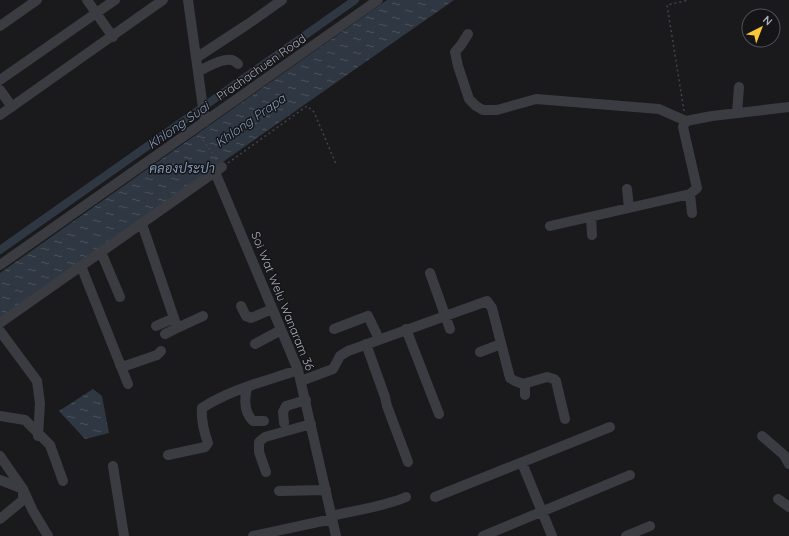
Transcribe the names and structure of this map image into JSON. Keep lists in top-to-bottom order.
{
  "streets": {
    "street": ["Prachachuen Road", "Soi Wat Welu Wanaram 36"]
  },
  "water": ["Khlong Prapa", "Khlong Suai", "คลองประปา"],
  "north": "top right"
}
